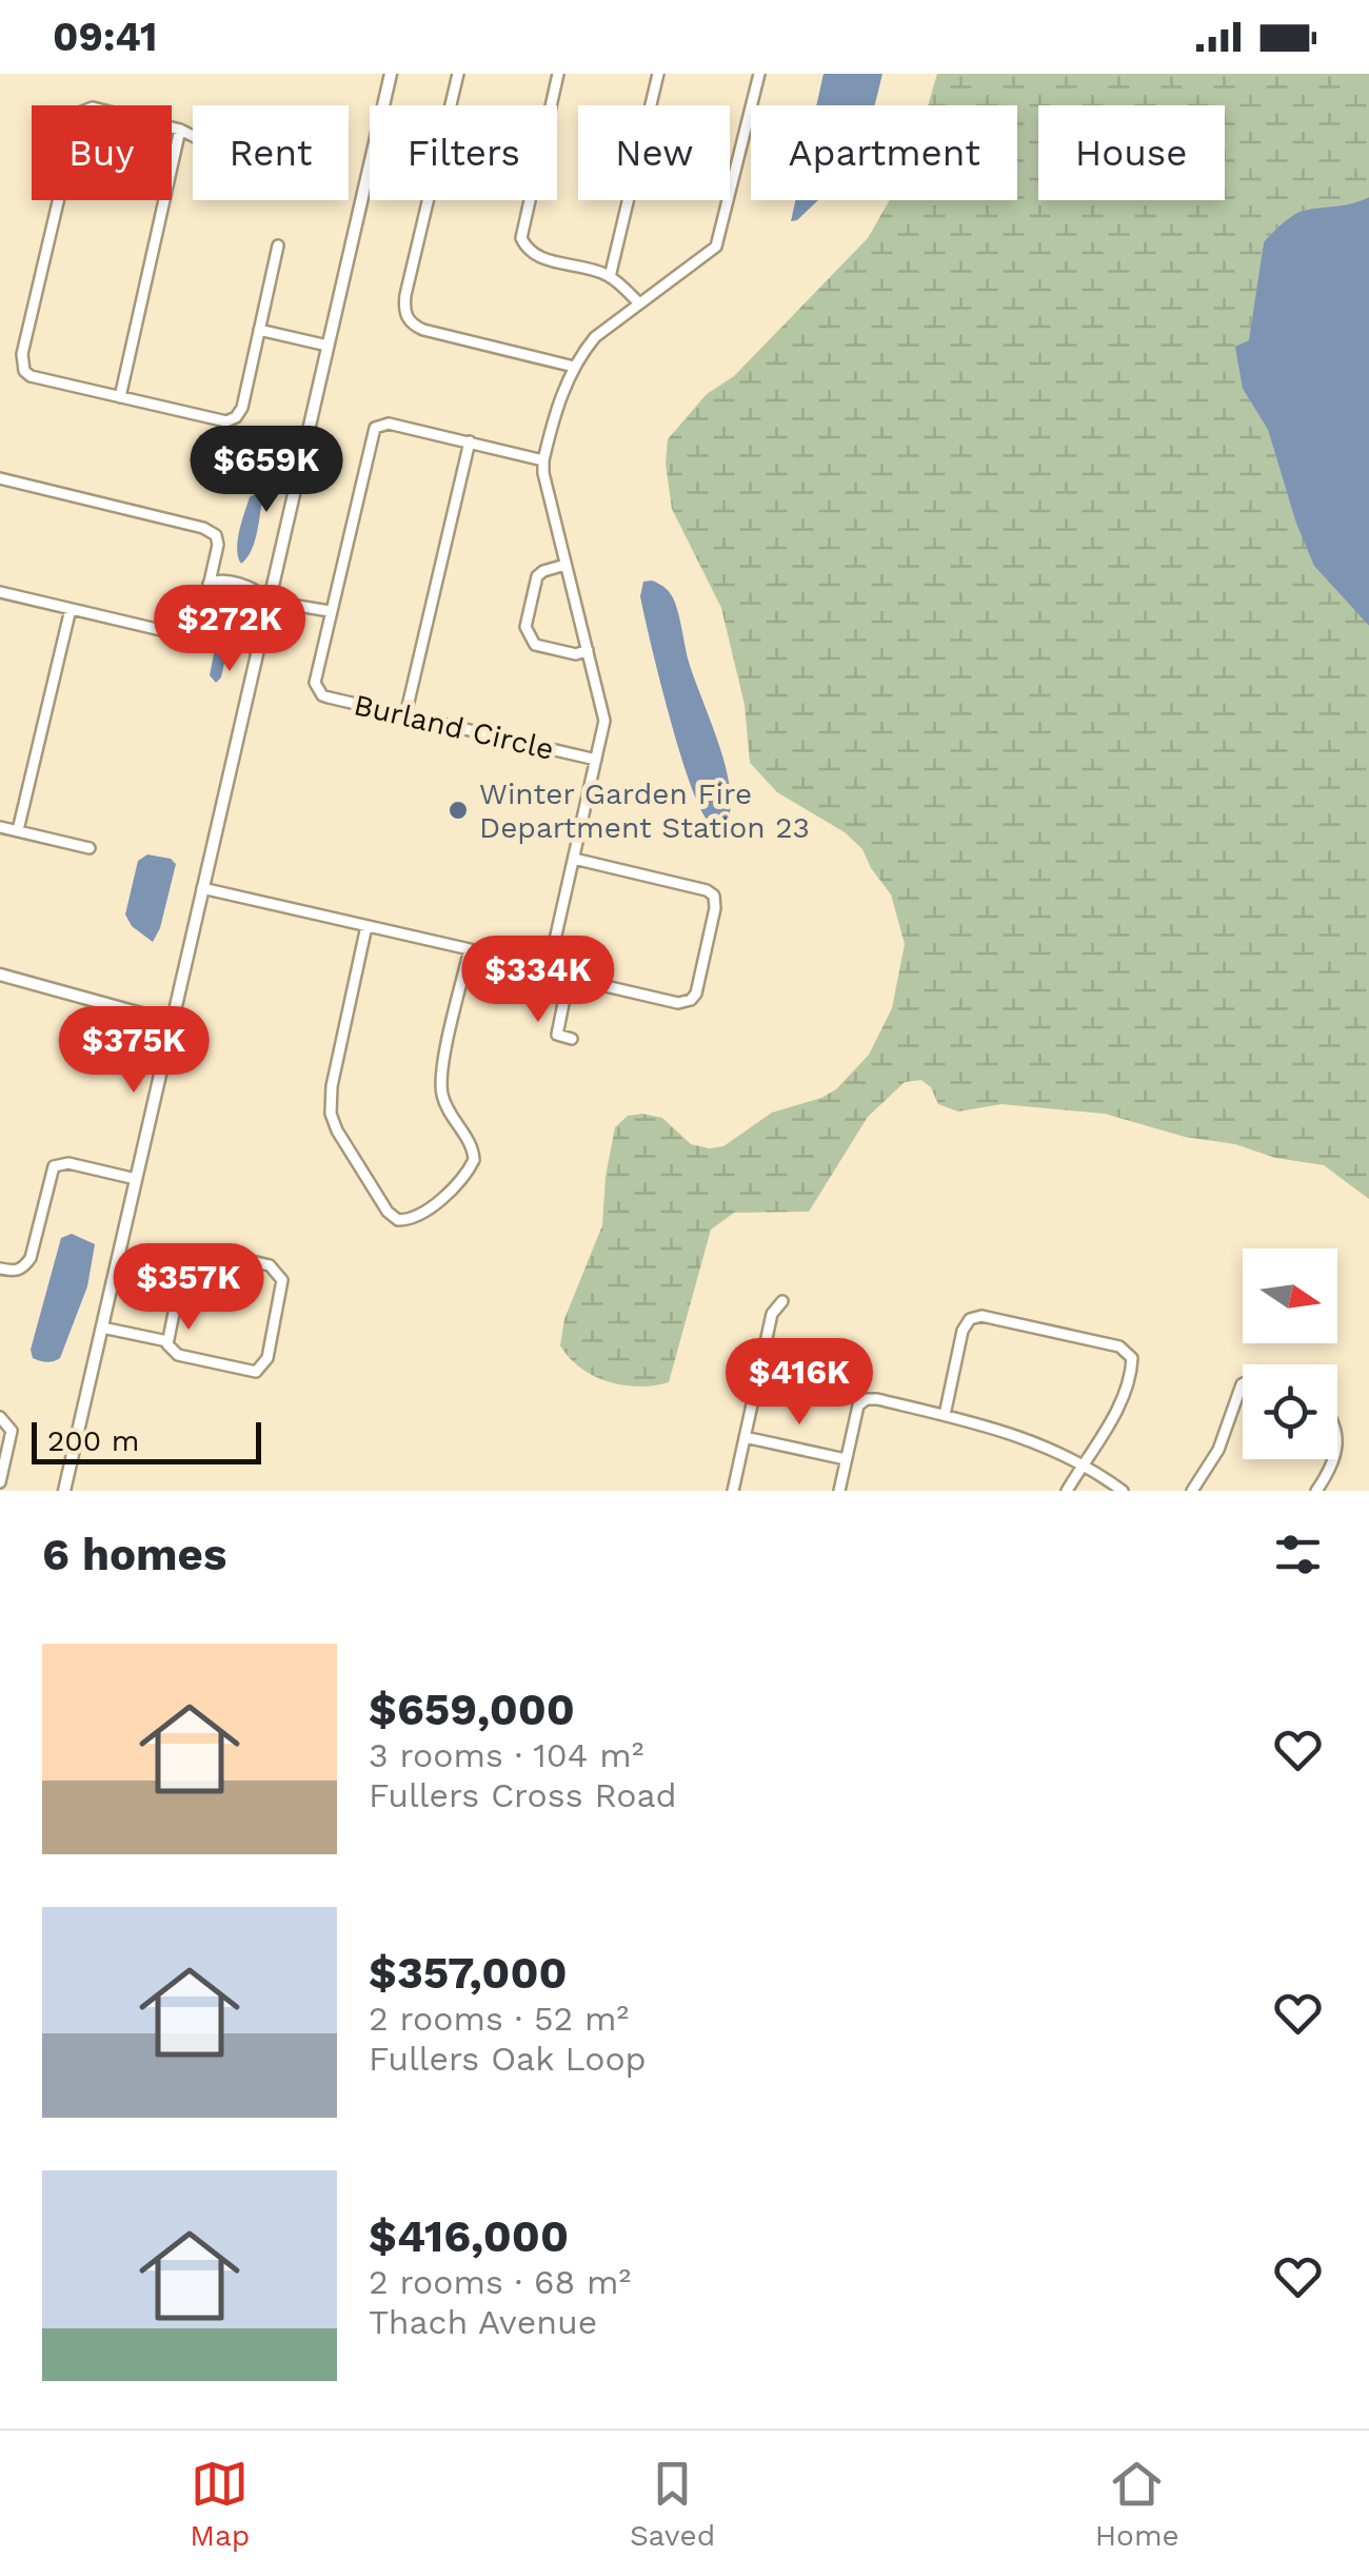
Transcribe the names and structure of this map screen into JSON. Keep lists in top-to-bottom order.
{
  "streets": {
    "street": ["Burland Circle"]
  },
  "places": ["Winter Garden Fire Department Station 23"],
  "scale_bar": "200 m",
  "north": "right",
  "page": {
    "status": "09:41",
    "chip": [
      "Buy",
      "Rent",
      "Filters",
      "New",
      "Apartment",
      "House"
    ],
    "price": [
      "$659K",
      "$272K",
      "$334K",
      "$375K",
      "$357K",
      "$416K"
    ],
    "scale": "200 m",
    "heading": "6 homes",
    "list": [
      {
        "name": "$659,000",
        "note": "3 rooms · 104 m² · Fullers Cross Road"
      },
      {
        "name": "$357,000",
        "note": "2 rooms · 52 m² · Fullers Oak Loop"
      },
      {
        "name": "$416,000",
        "note": "2 rooms · 68 m² · Thach Avenue"
      }
    ],
    "tabs": ["Map", "Saved", "Home"]
  }
}
